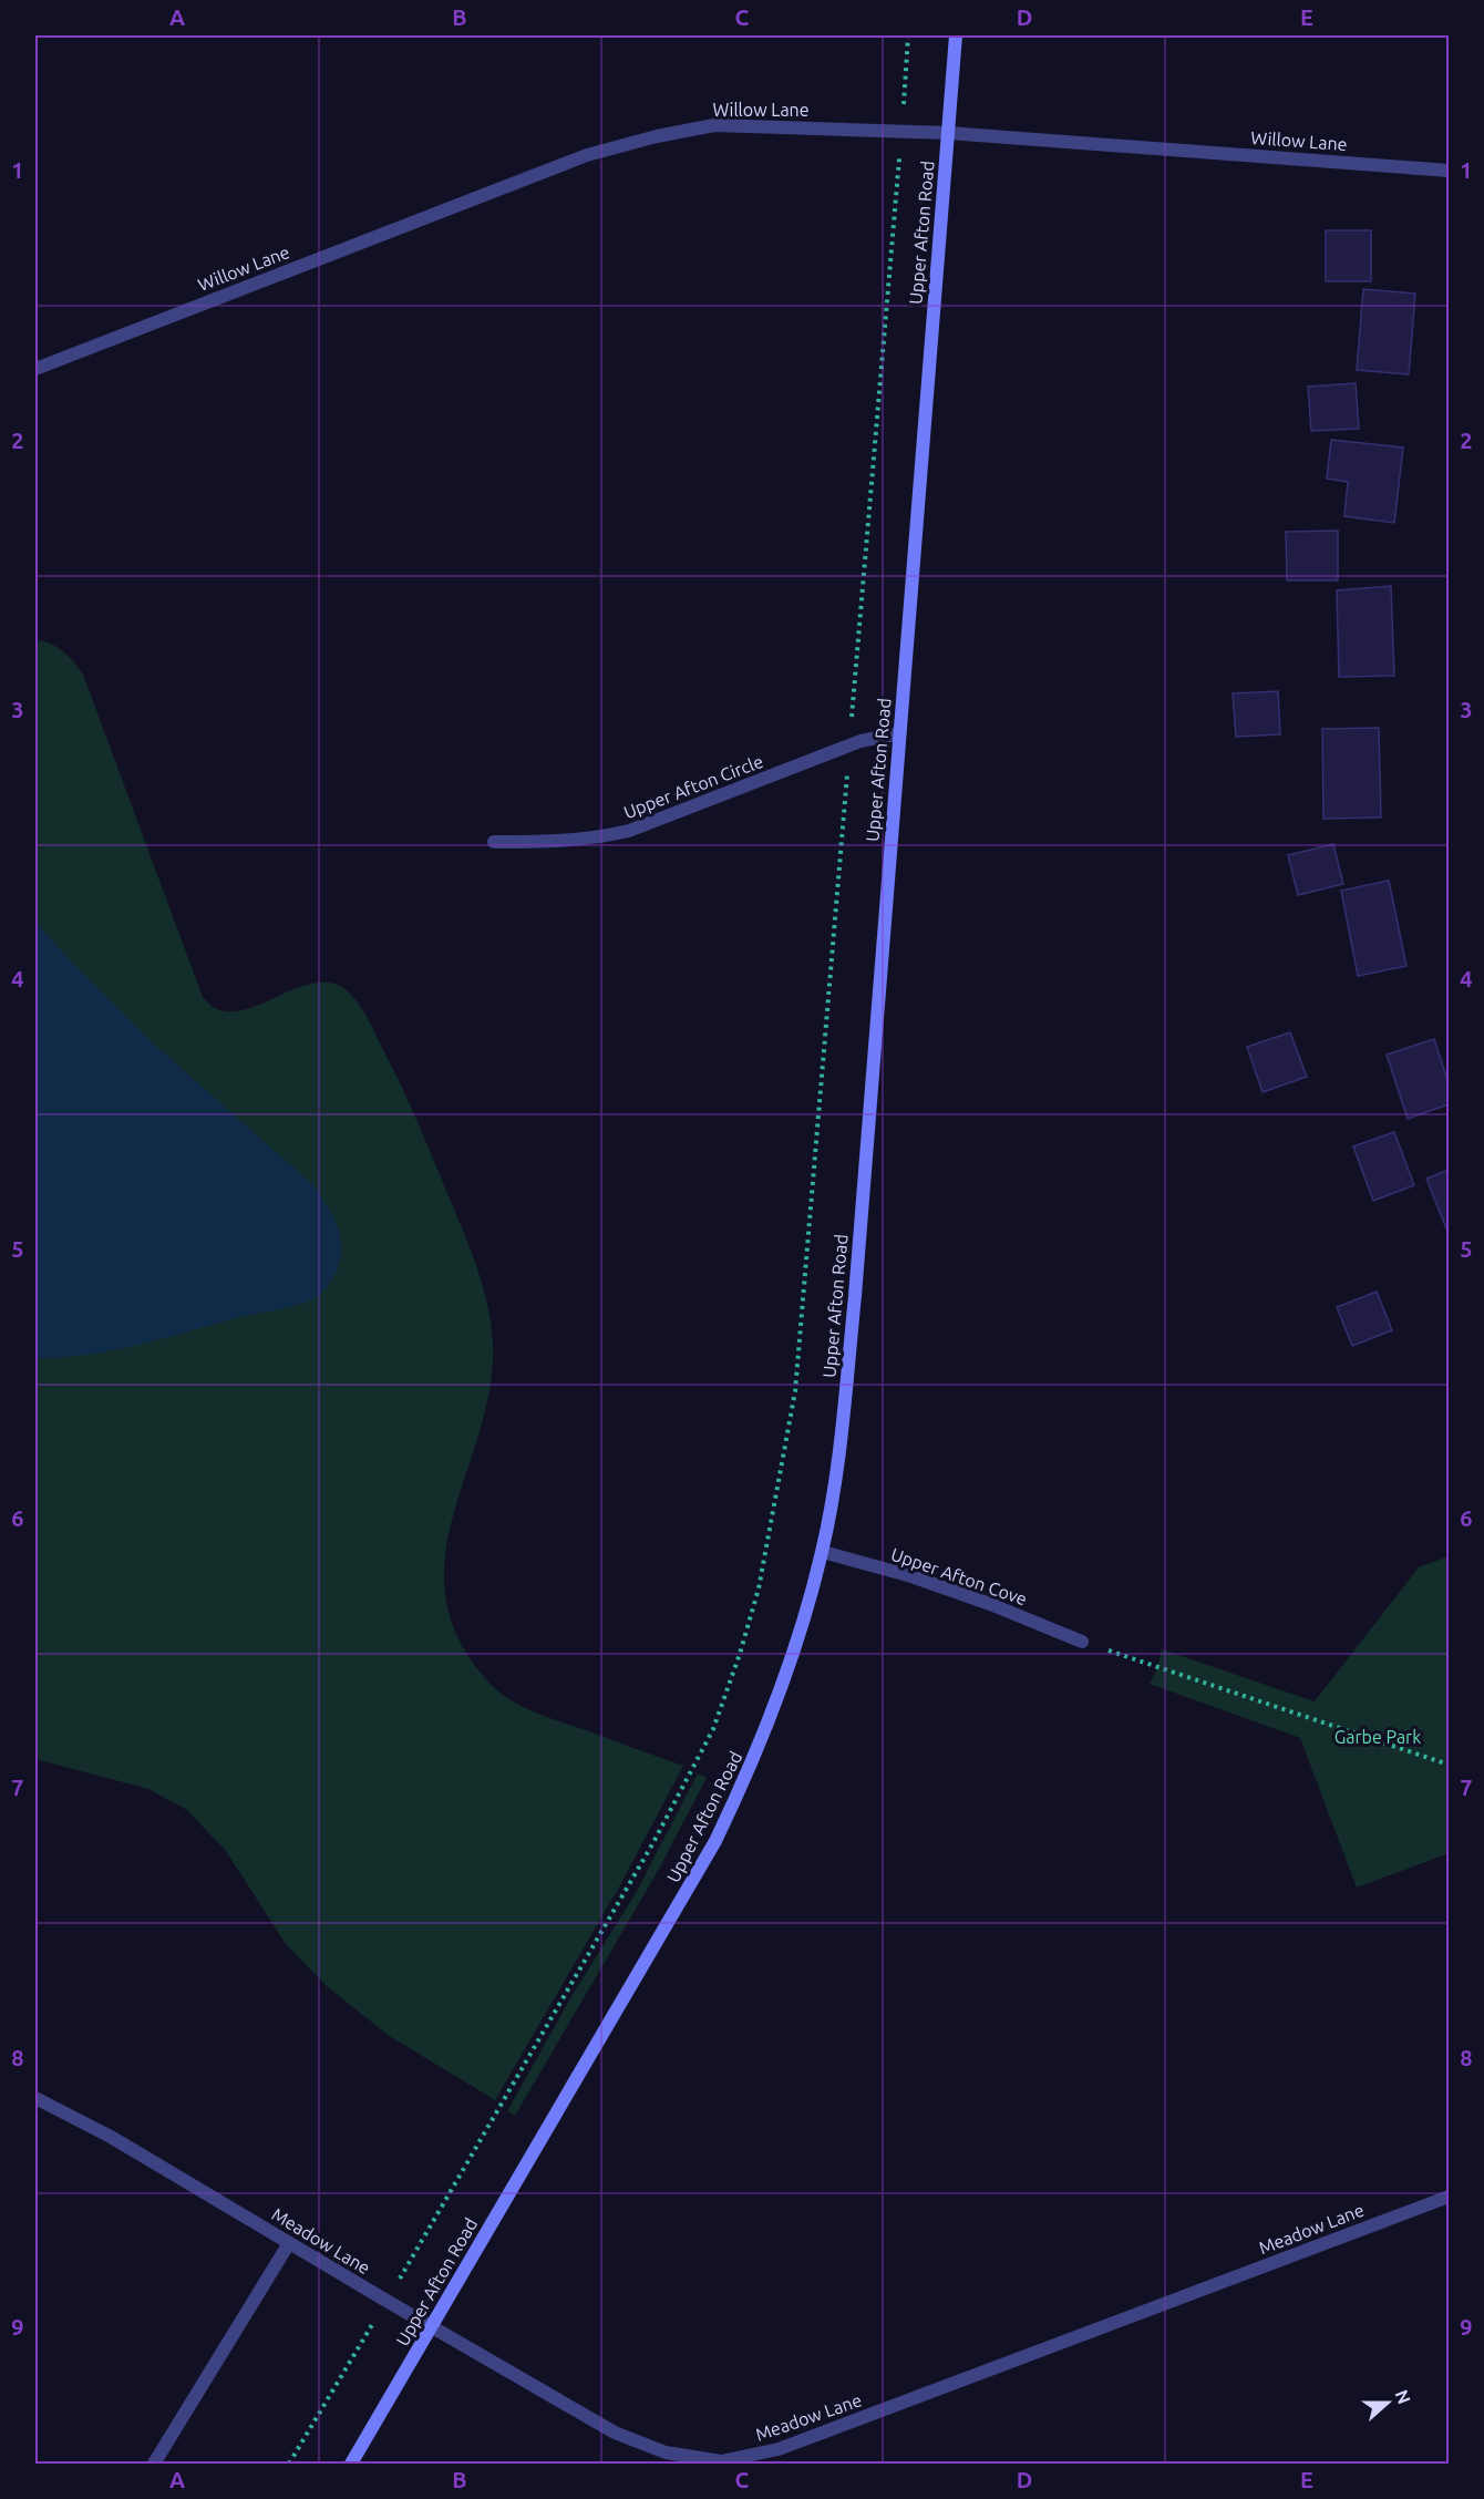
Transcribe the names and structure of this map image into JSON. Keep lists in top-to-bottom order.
{
  "streets": {
    "street": [
      "Willow Lane",
      "Upper Afton Road",
      "Upper Afton Circle",
      "Upper Afton Cove",
      "Meadow Lane"
    ]
  },
  "crossings": [
    ["Willow Lane", "Upper Afton Road"],
    ["Upper Afton Road", "Upper Afton Circle"],
    ["Upper Afton Road", "Upper Afton Cove"],
    ["Upper Afton Road", "Meadow Lane"]
  ],
  "parks": ["Garbe Park"],
  "north": "right",
  "grid": {
    "columns": [
      "A",
      "B",
      "C",
      "D",
      "E"
    ],
    "rows": [
      "1",
      "2",
      "3",
      "4",
      "5",
      "6",
      "7",
      "8",
      "9"
    ]
  }
}
